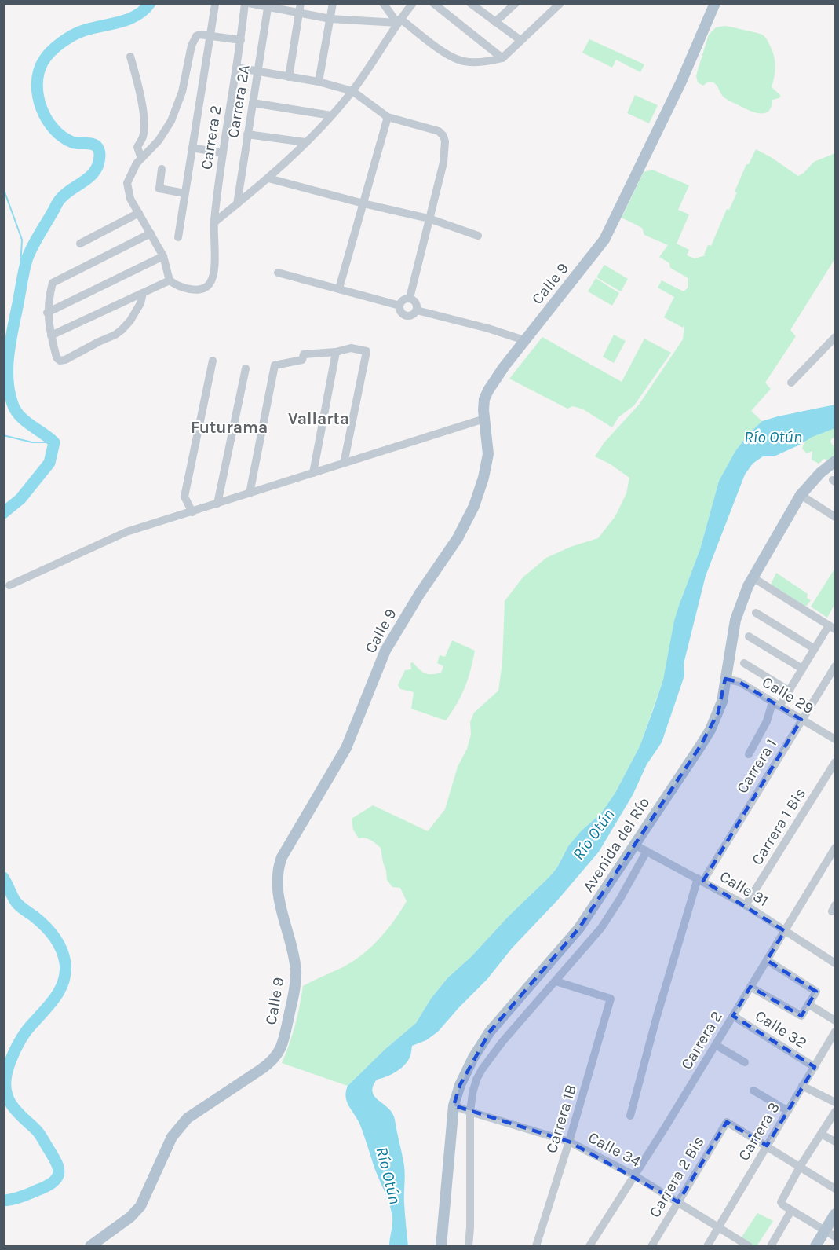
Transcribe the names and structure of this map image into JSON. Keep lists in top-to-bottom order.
{
  "streets": {
    "main road": ["Calle 9", "Avenida del Río"],
    "street": [
      "Carrera 2A",
      "Carrera 2",
      "Calle 29",
      "Carrera 1",
      "Carrera 1 Bis",
      "Calle 31",
      "Calle 32",
      "Carrera 1B",
      "Carrera 3",
      "Calle 34",
      "Carrera 2 Bis"
    ]
  },
  "crossings": [
    ["Carrera 2", "Calle 31"],
    ["Carrera 2", "Calle 32"],
    ["Carrera 2", "Calle 34"],
    ["Calle 29", "Carrera 1"],
    ["Calle 29", "Avenida del Río"],
    ["Carrera 1", "Calle 31"],
    ["Carrera 1 Bis", "Calle 31"],
    ["Avenida del Río", "Calle 31"],
    ["Avenida del Río", "Calle 34"],
    ["Calle 32", "Carrera 3"],
    ["Carrera 1B", "Calle 34"],
    ["Carrera 3", "Calle 34"],
    ["Carrera 3", "Carrera 2 Bis"],
    ["Calle 34", "Carrera 2 Bis"]
  ],
  "districts": ["Vallarta", "Futurama"],
  "water": ["Río Otún"]
}
